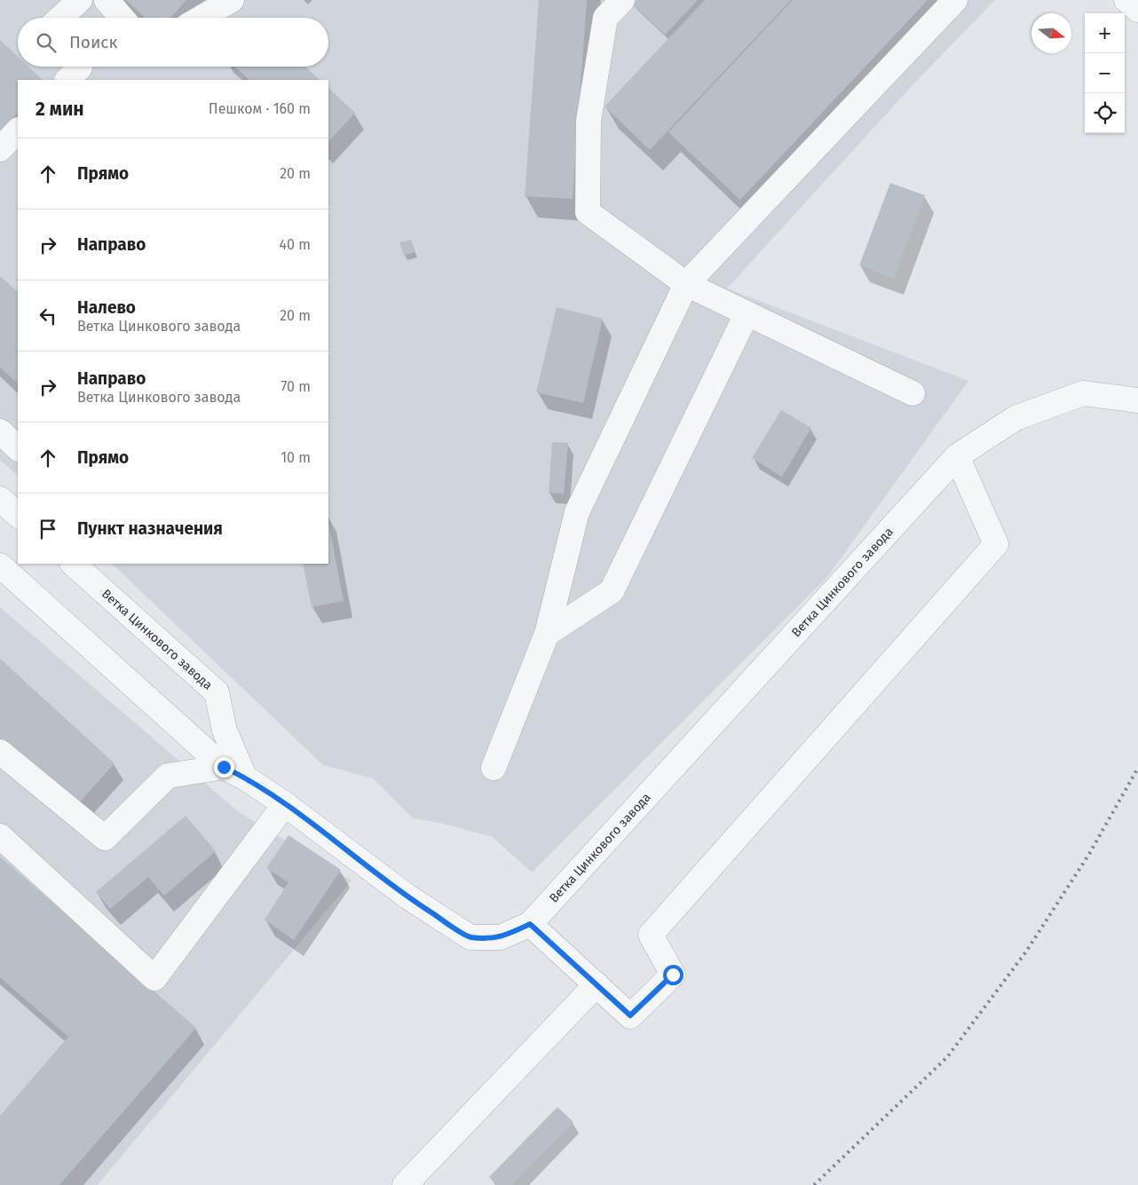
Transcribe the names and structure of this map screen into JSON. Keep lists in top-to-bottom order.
{
  "streets": {
    "street": ["Ветка Цинкового завода"]
  },
  "north": "right",
  "page": {
    "map_buttons": ["+", "−"],
    "search": "Поиск",
    "heading": ["2 мин", "Пешком · 160 m"],
    "list": [
      ["Прямо", "20 m"],
      ["Направо", "40 m"],
      ["Налево", "Ветка Цинкового завода", "20 m"],
      ["Направо", "Ветка Цинкового завода", "70 m"],
      ["Прямо", "10 m"],
      "Пункт назначения"
    ]
  }
}
